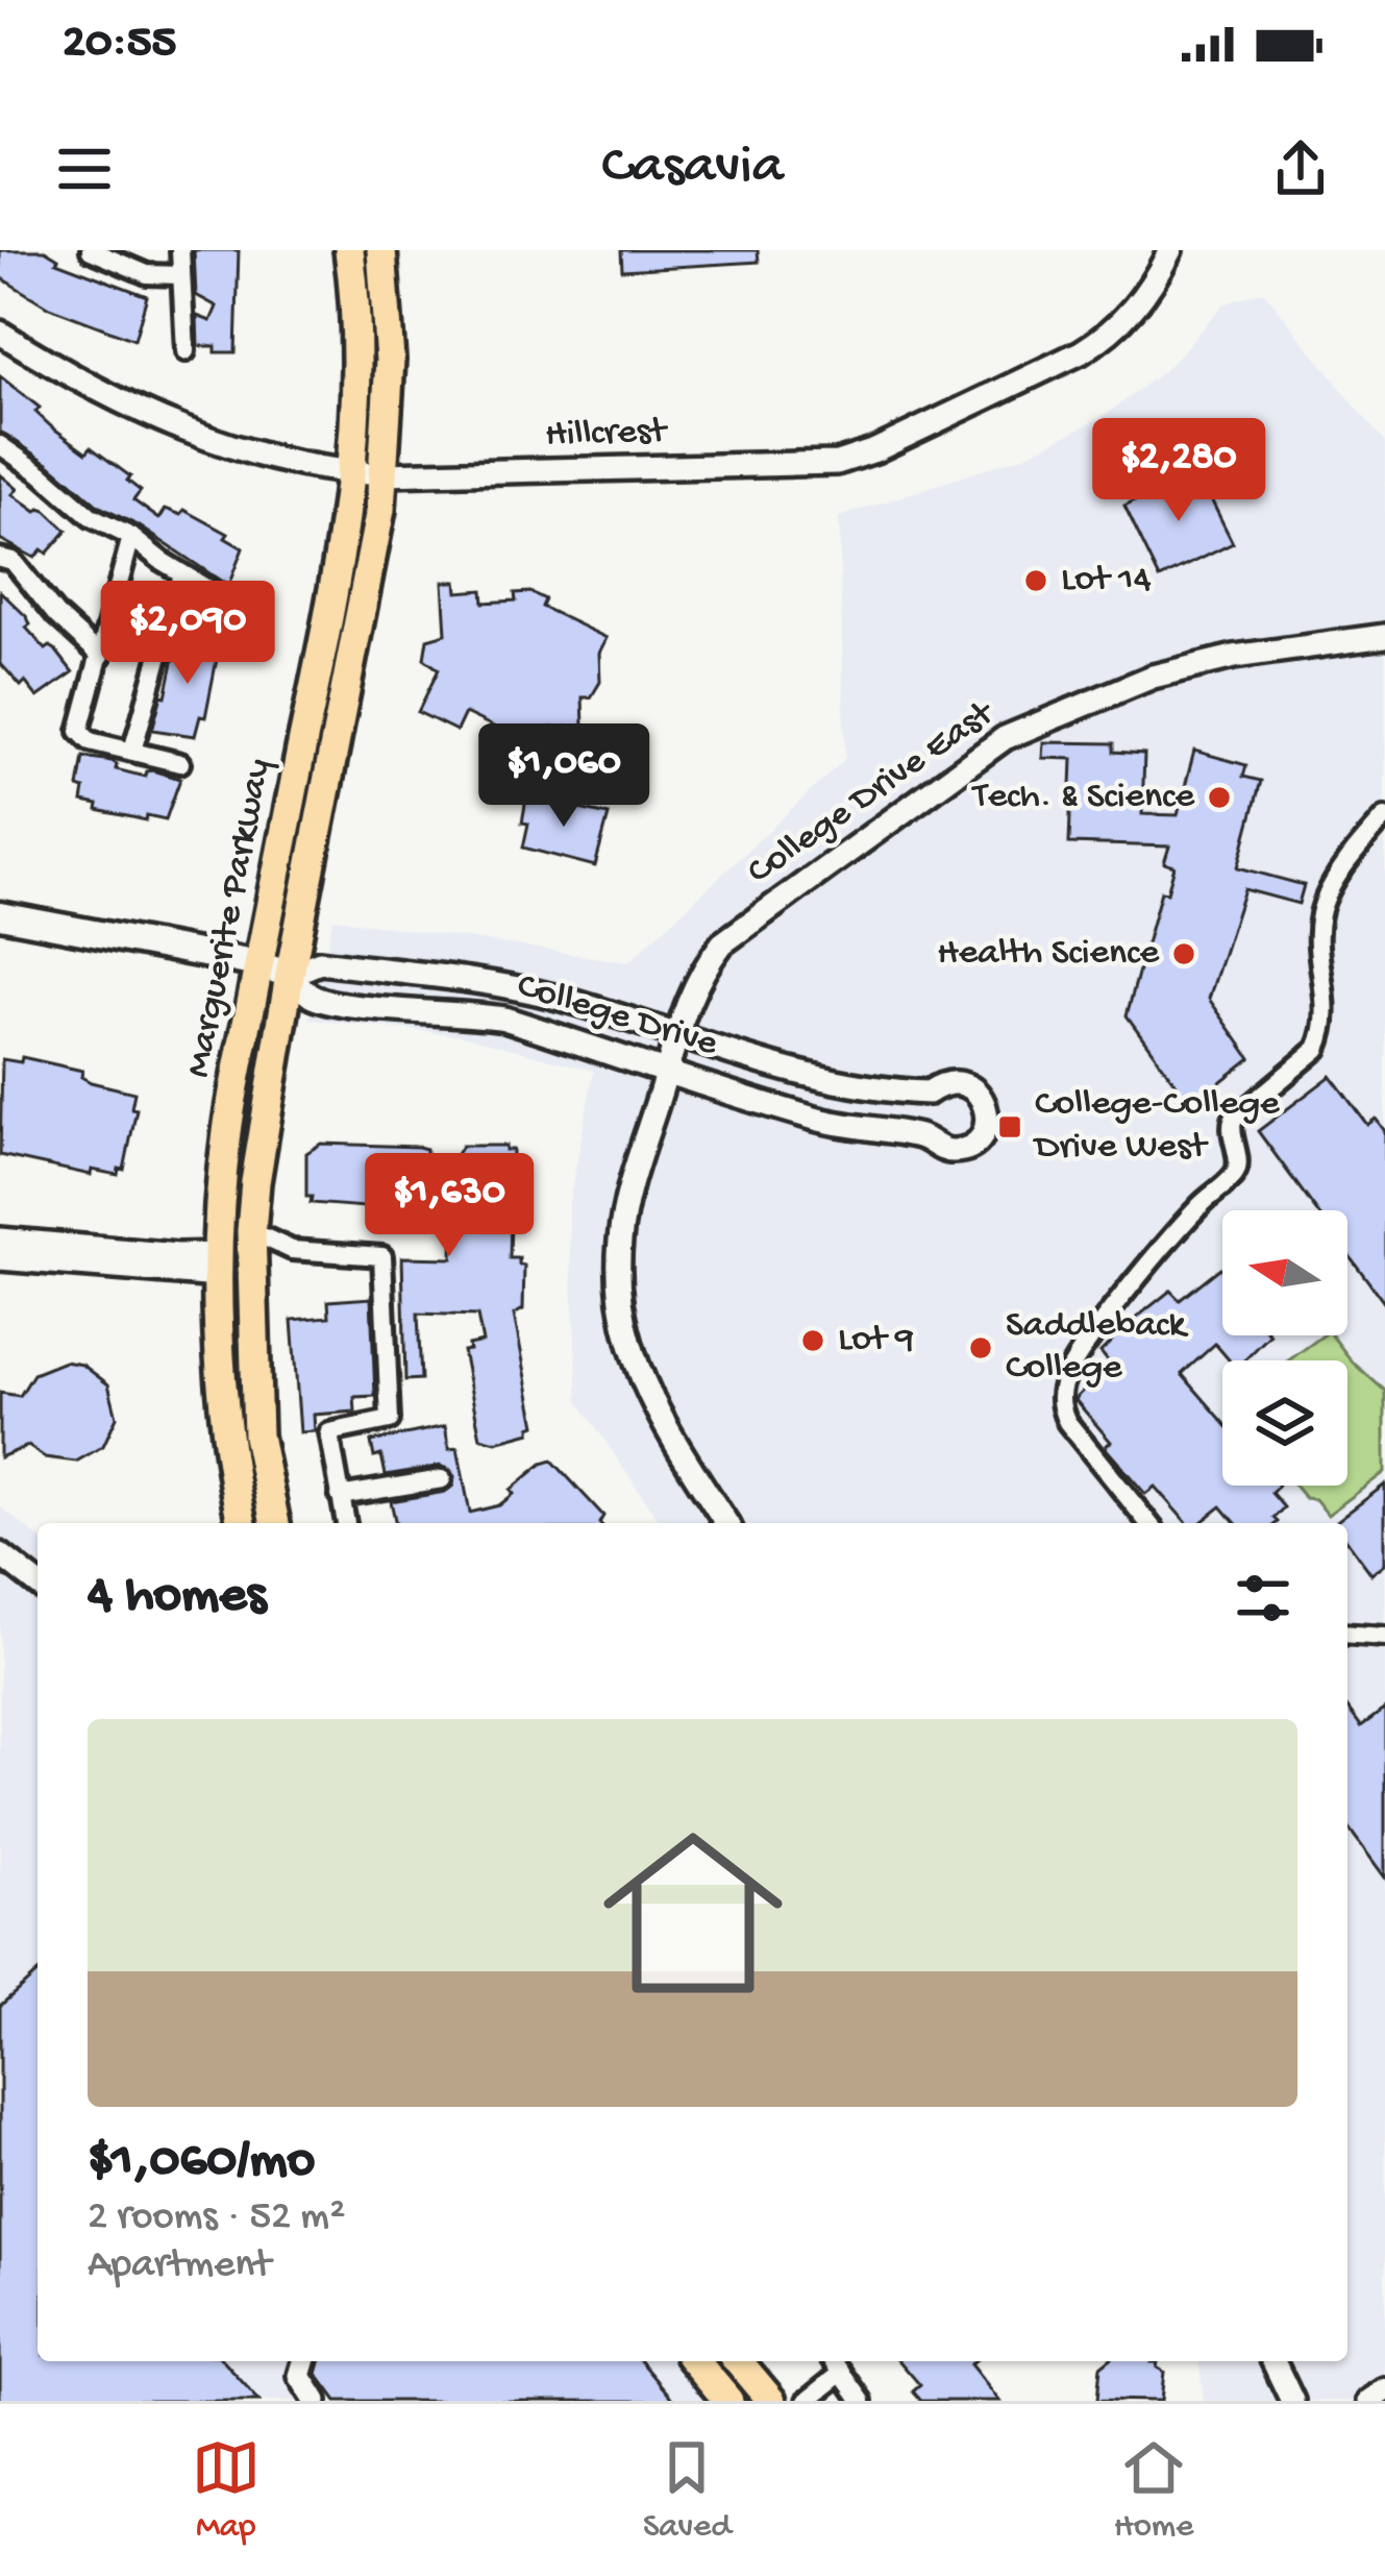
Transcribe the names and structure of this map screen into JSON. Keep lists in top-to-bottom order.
{
  "streets": {
    "main road": ["Marguerite Parkway", "College Drive"],
    "street": ["Hillcrest", "College Drive East"]
  },
  "crossings": [
    ["Hillcrest", "Marguerite Parkway"],
    ["College Drive East", "College Drive"],
    ["Marguerite Parkway", "College Drive"]
  ],
  "places": {
    "other": [
      "Lot 14",
      "Tech. & Science",
      "Health Science",
      "Lot 9",
      "Saddleback College"
    ],
    "transit": ["College-College Drive West"]
  },
  "north": "left",
  "page": {
    "status": "20:55",
    "header": "Casavia",
    "price": [
      "$2,280",
      "$2,090",
      "$1,060",
      "$1,630"
    ],
    "heading": "4 homes",
    "list": [
      {
        "name": "$1,060/mo",
        "note": "2 rooms · 52 m² · Apartment"
      }
    ],
    "tabs": ["Map", "Saved", "Home"]
  }
}
